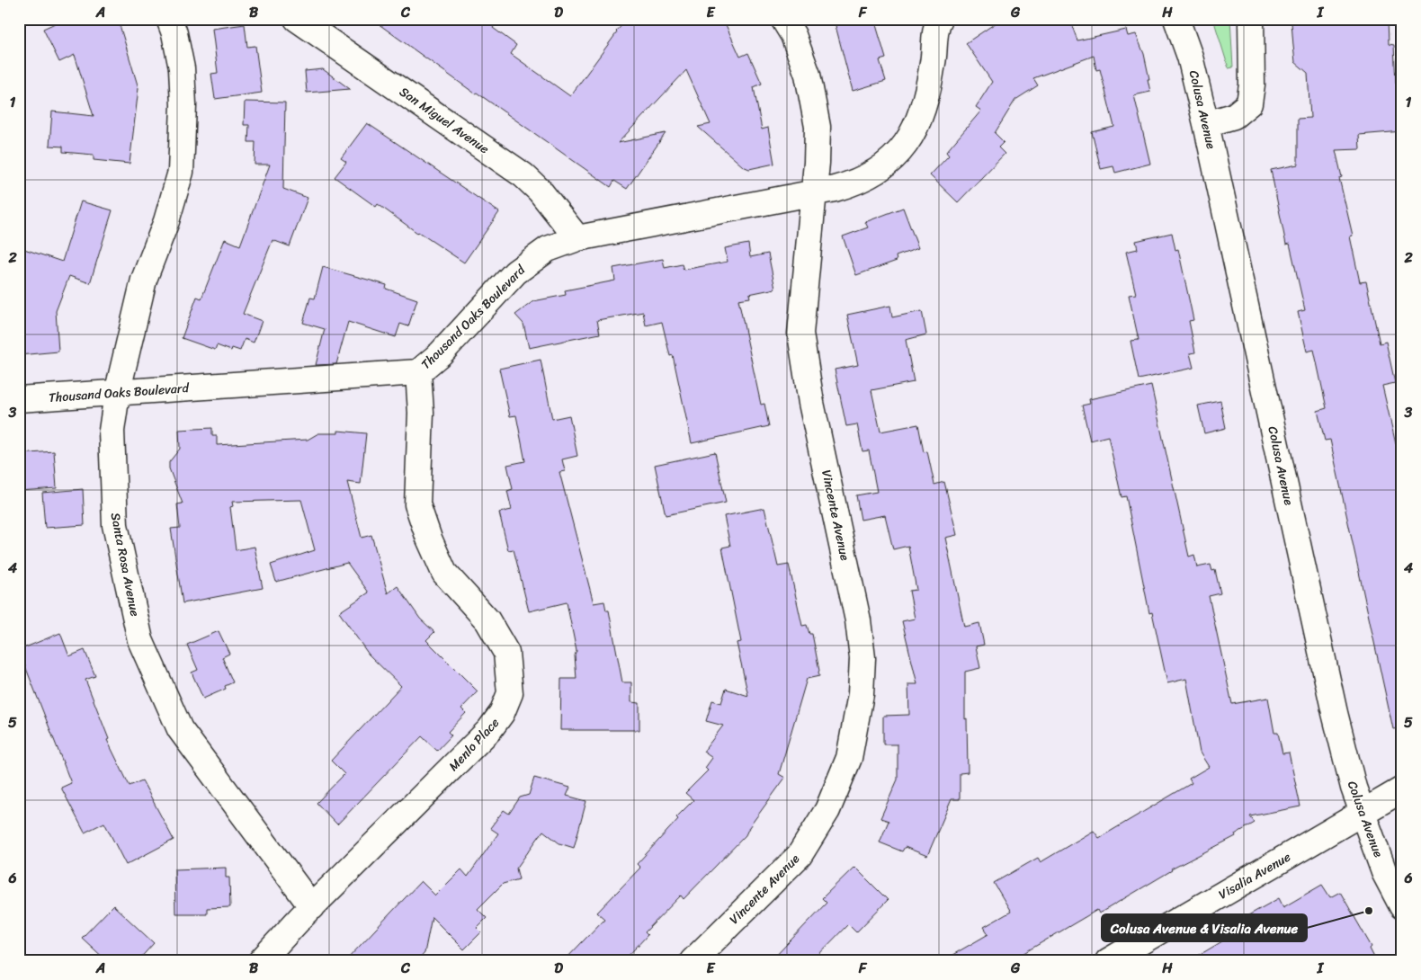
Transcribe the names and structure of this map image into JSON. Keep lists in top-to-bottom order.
{
  "streets": {
    "street": [
      "Colusa Avenue",
      "San Miguel Avenue",
      "Thousand Oaks Boulevard",
      "Vincente Avenue",
      "Santa Rosa Avenue",
      "Menlo Place",
      "Visalia Avenue"
    ]
  },
  "crossings": [
    ["Colusa Avenue", "Visalia Avenue"],
    ["San Miguel Avenue", "Thousand Oaks Boulevard"],
    ["Thousand Oaks Boulevard", "Vincente Avenue"],
    ["Thousand Oaks Boulevard", "Santa Rosa Avenue"],
    ["Thousand Oaks Boulevard", "Menlo Place"],
    ["Santa Rosa Avenue", "Menlo Place"]
  ],
  "places": ["Colusa Avenue & Visalia Avenue"],
  "grid": {
    "columns": [
      "A",
      "B",
      "C",
      "D",
      "E",
      "F",
      "G",
      "H",
      "I"
    ],
    "rows": [
      "1",
      "2",
      "3",
      "4",
      "5",
      "6"
    ]
  }
}
